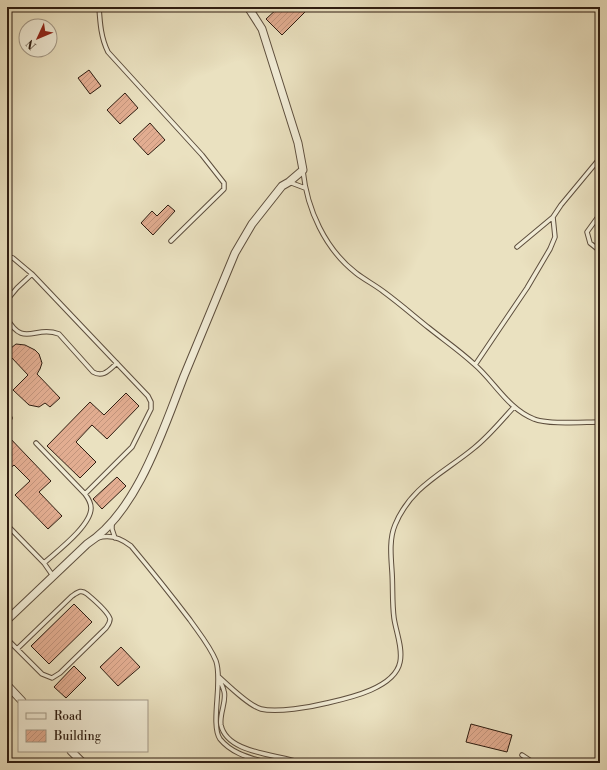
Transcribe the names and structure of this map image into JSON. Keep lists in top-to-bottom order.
{
  "legend": ["Road", "Building"],
  "north": "bottom left"
}
